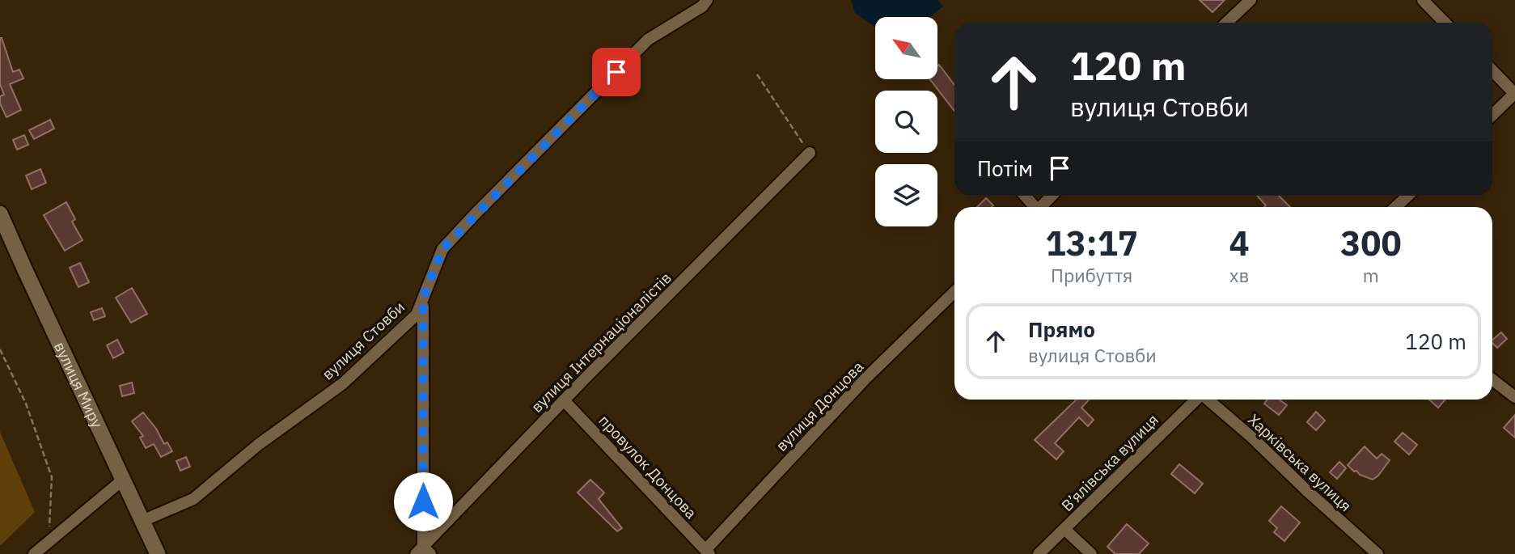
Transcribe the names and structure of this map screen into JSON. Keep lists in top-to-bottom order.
{
  "streets": {
    "street": [
      "вулиця Стовби",
      "вулиця Інтернаціоналістів",
      "вулиця Миру",
      "вулиця Донцова",
      "В’ялівська вулиця",
      "Харківська вулиця",
      "провулок Донцова"
    ]
  },
  "crossings": [
    ["вулиця Стовби", "вулиця Миру"],
    ["вулиця Інтернаціоналістів", "провулок Донцова"],
    ["вулиця Донцова", "провулок Донцова"]
  ],
  "north": "top left",
  "page": {
    "turn": ["120 m", "вулиця Стовби"],
    "then": "Потім",
    "eta": [
      "13:17",
      "Прибуття",
      "4",
      "хв",
      "300",
      "m"
    ],
    "list": [
      {
        "name": "Прямо",
        "note": "вулиця Стовби",
        "value": "120 m"
      }
    ]
  }
}
